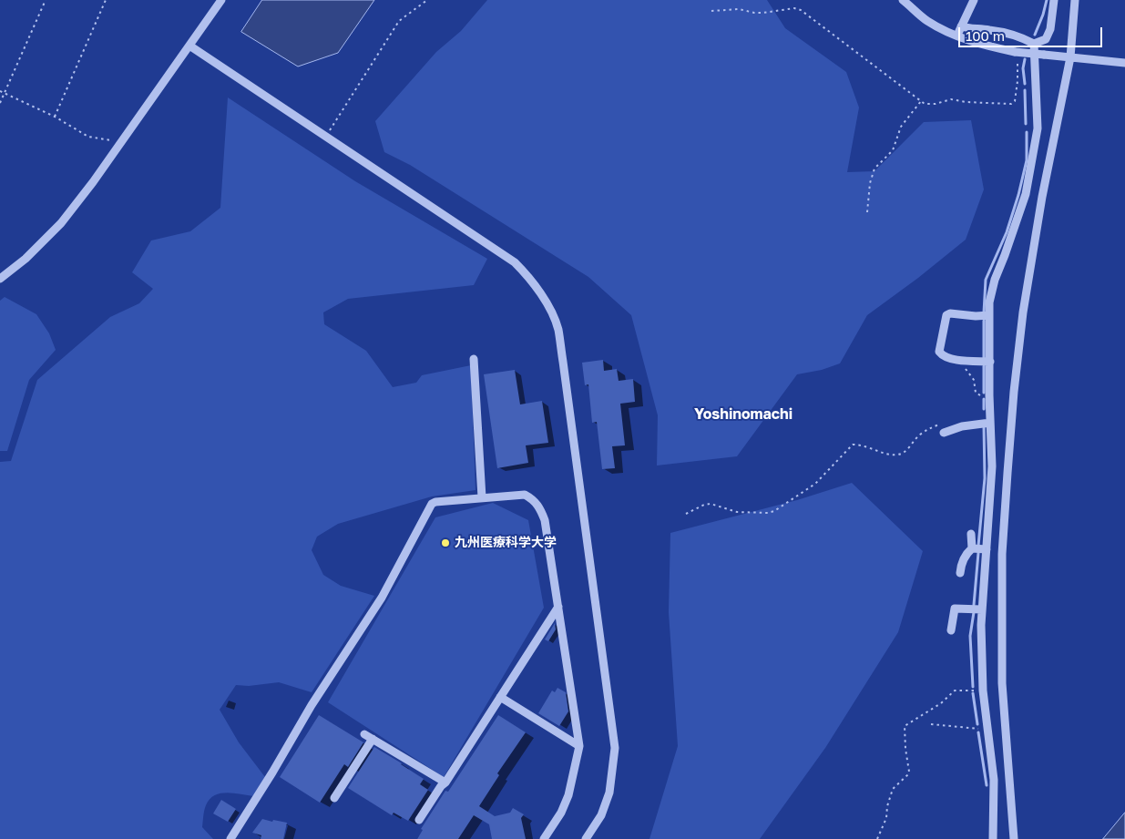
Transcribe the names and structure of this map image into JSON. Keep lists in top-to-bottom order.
{
  "districts": ["Yoshinomachi"],
  "places": ["九州医療科学大学"],
  "scale_bar": "100 m"
}
